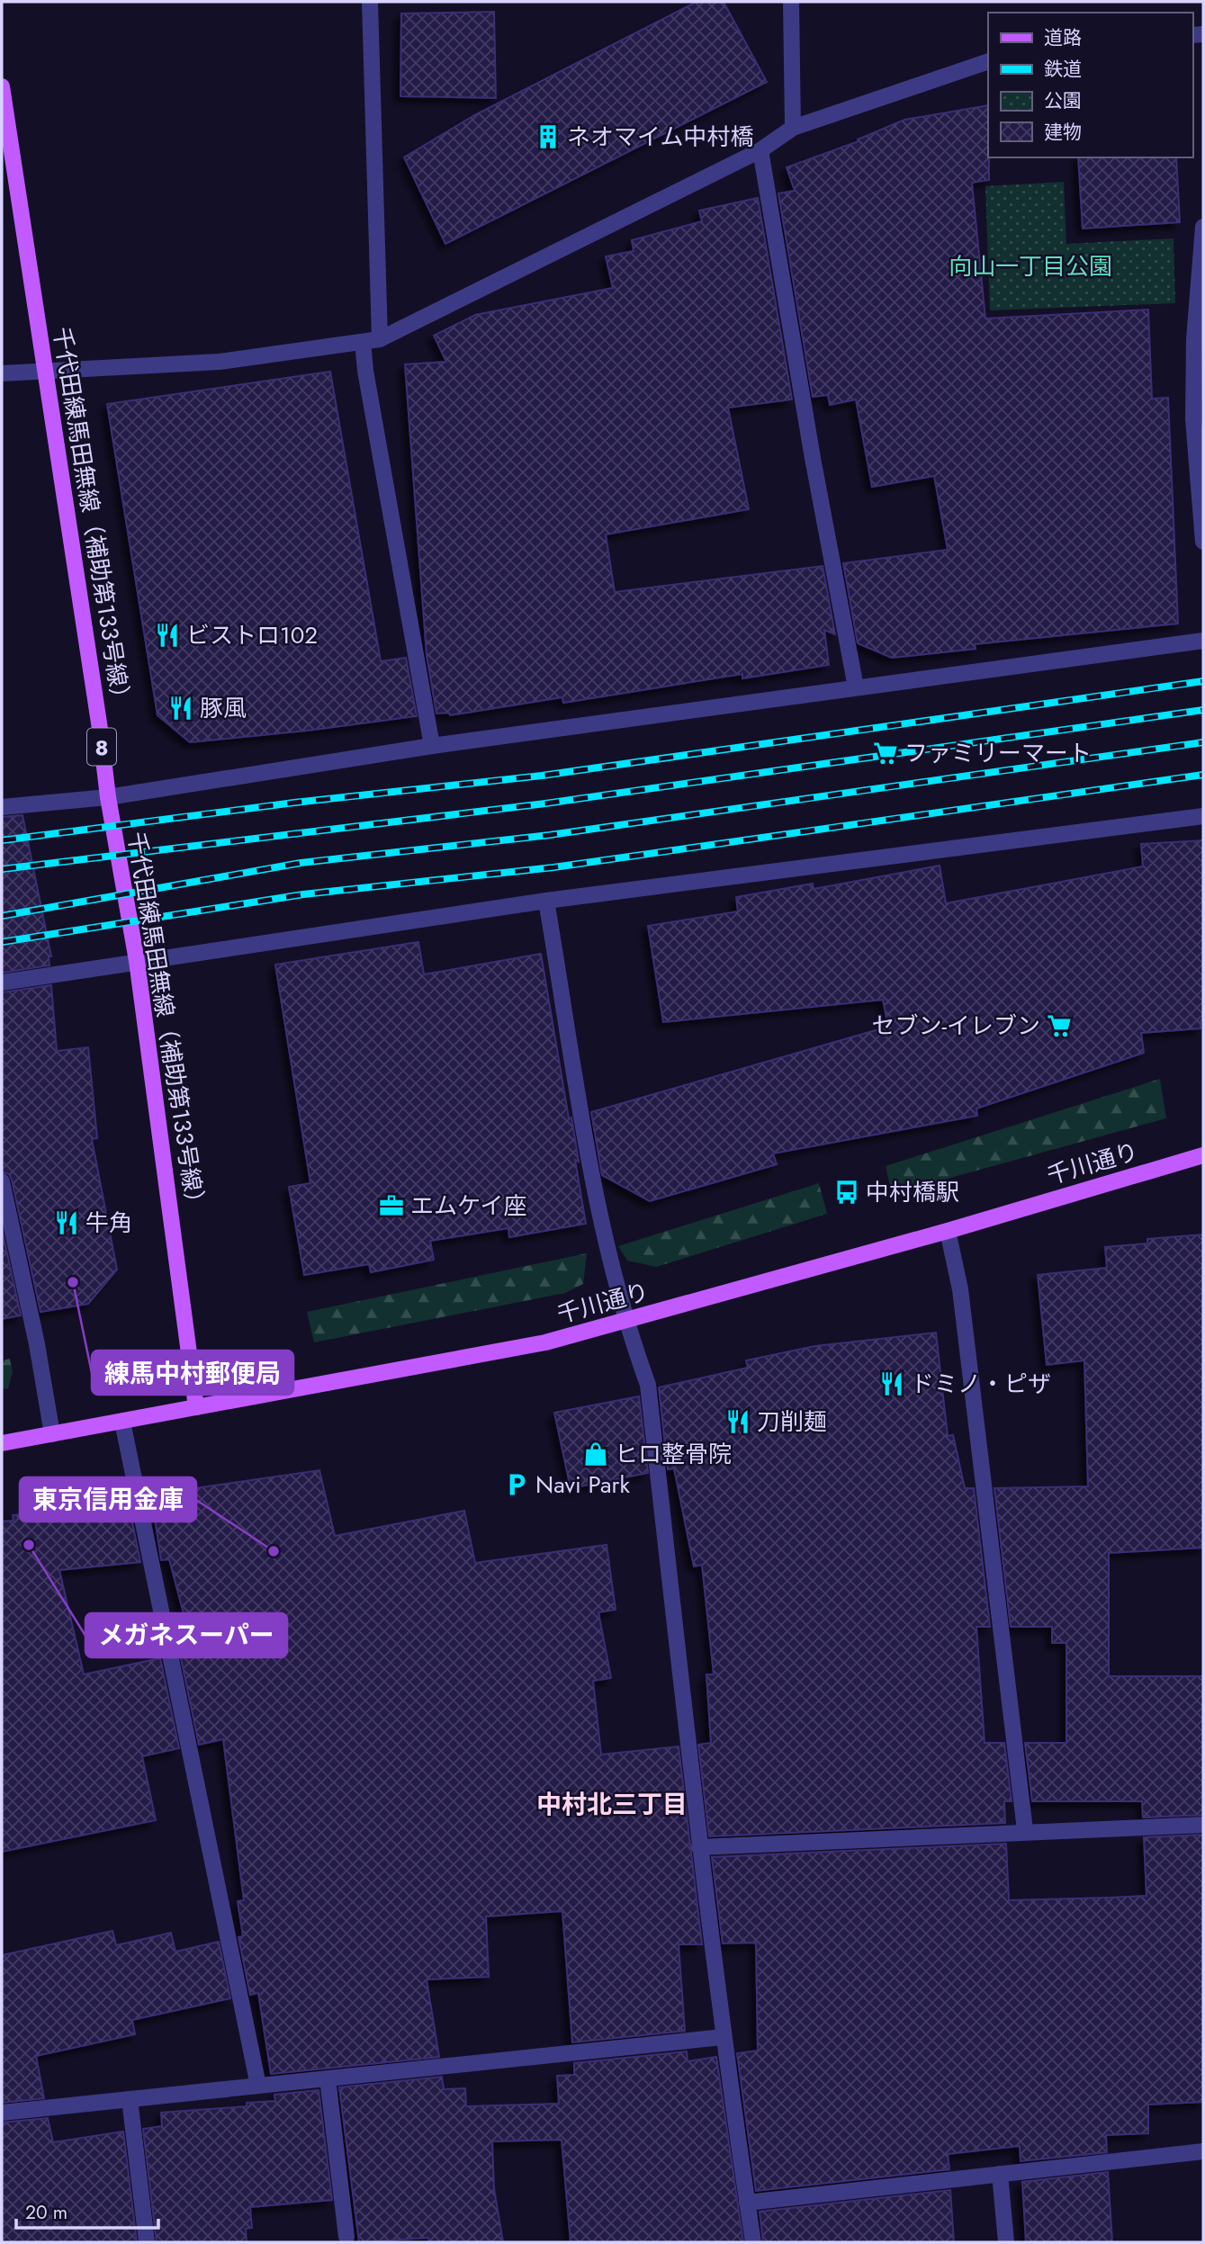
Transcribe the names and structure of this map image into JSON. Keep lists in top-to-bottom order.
{
  "streets": {
    "main road": ["千代田練馬田無線（補助第133号線）", "8", "千川通り"]
  },
  "crossings": [
    ["千代田練馬田無線（補助第133号線）", "千川通り"]
  ],
  "districts": ["中村北三丁目"],
  "parks": ["向山一丁目公園"],
  "places": {
    "building": ["ネオマイム中村橋"],
    "restaurant": [
      "ビストロ102",
      "豚風",
      "牛角",
      "ドミノ・ピザ",
      "刀削麺"
    ],
    "supermarket": ["ファミリーマート", "セブン-イレブン"],
    "bus stop": ["中村橋駅"],
    "office": ["エムケイ座"],
    "other": ["練馬中村郵便局", "メガネスーパー", "東京信用金庫"],
    "shop": ["ヒロ整骨院"],
    "parking": ["Navi Park"]
  },
  "legend": [
    "道路",
    "鉄道",
    "公園",
    "建物"
  ],
  "scale_bar": "20 m"
}
